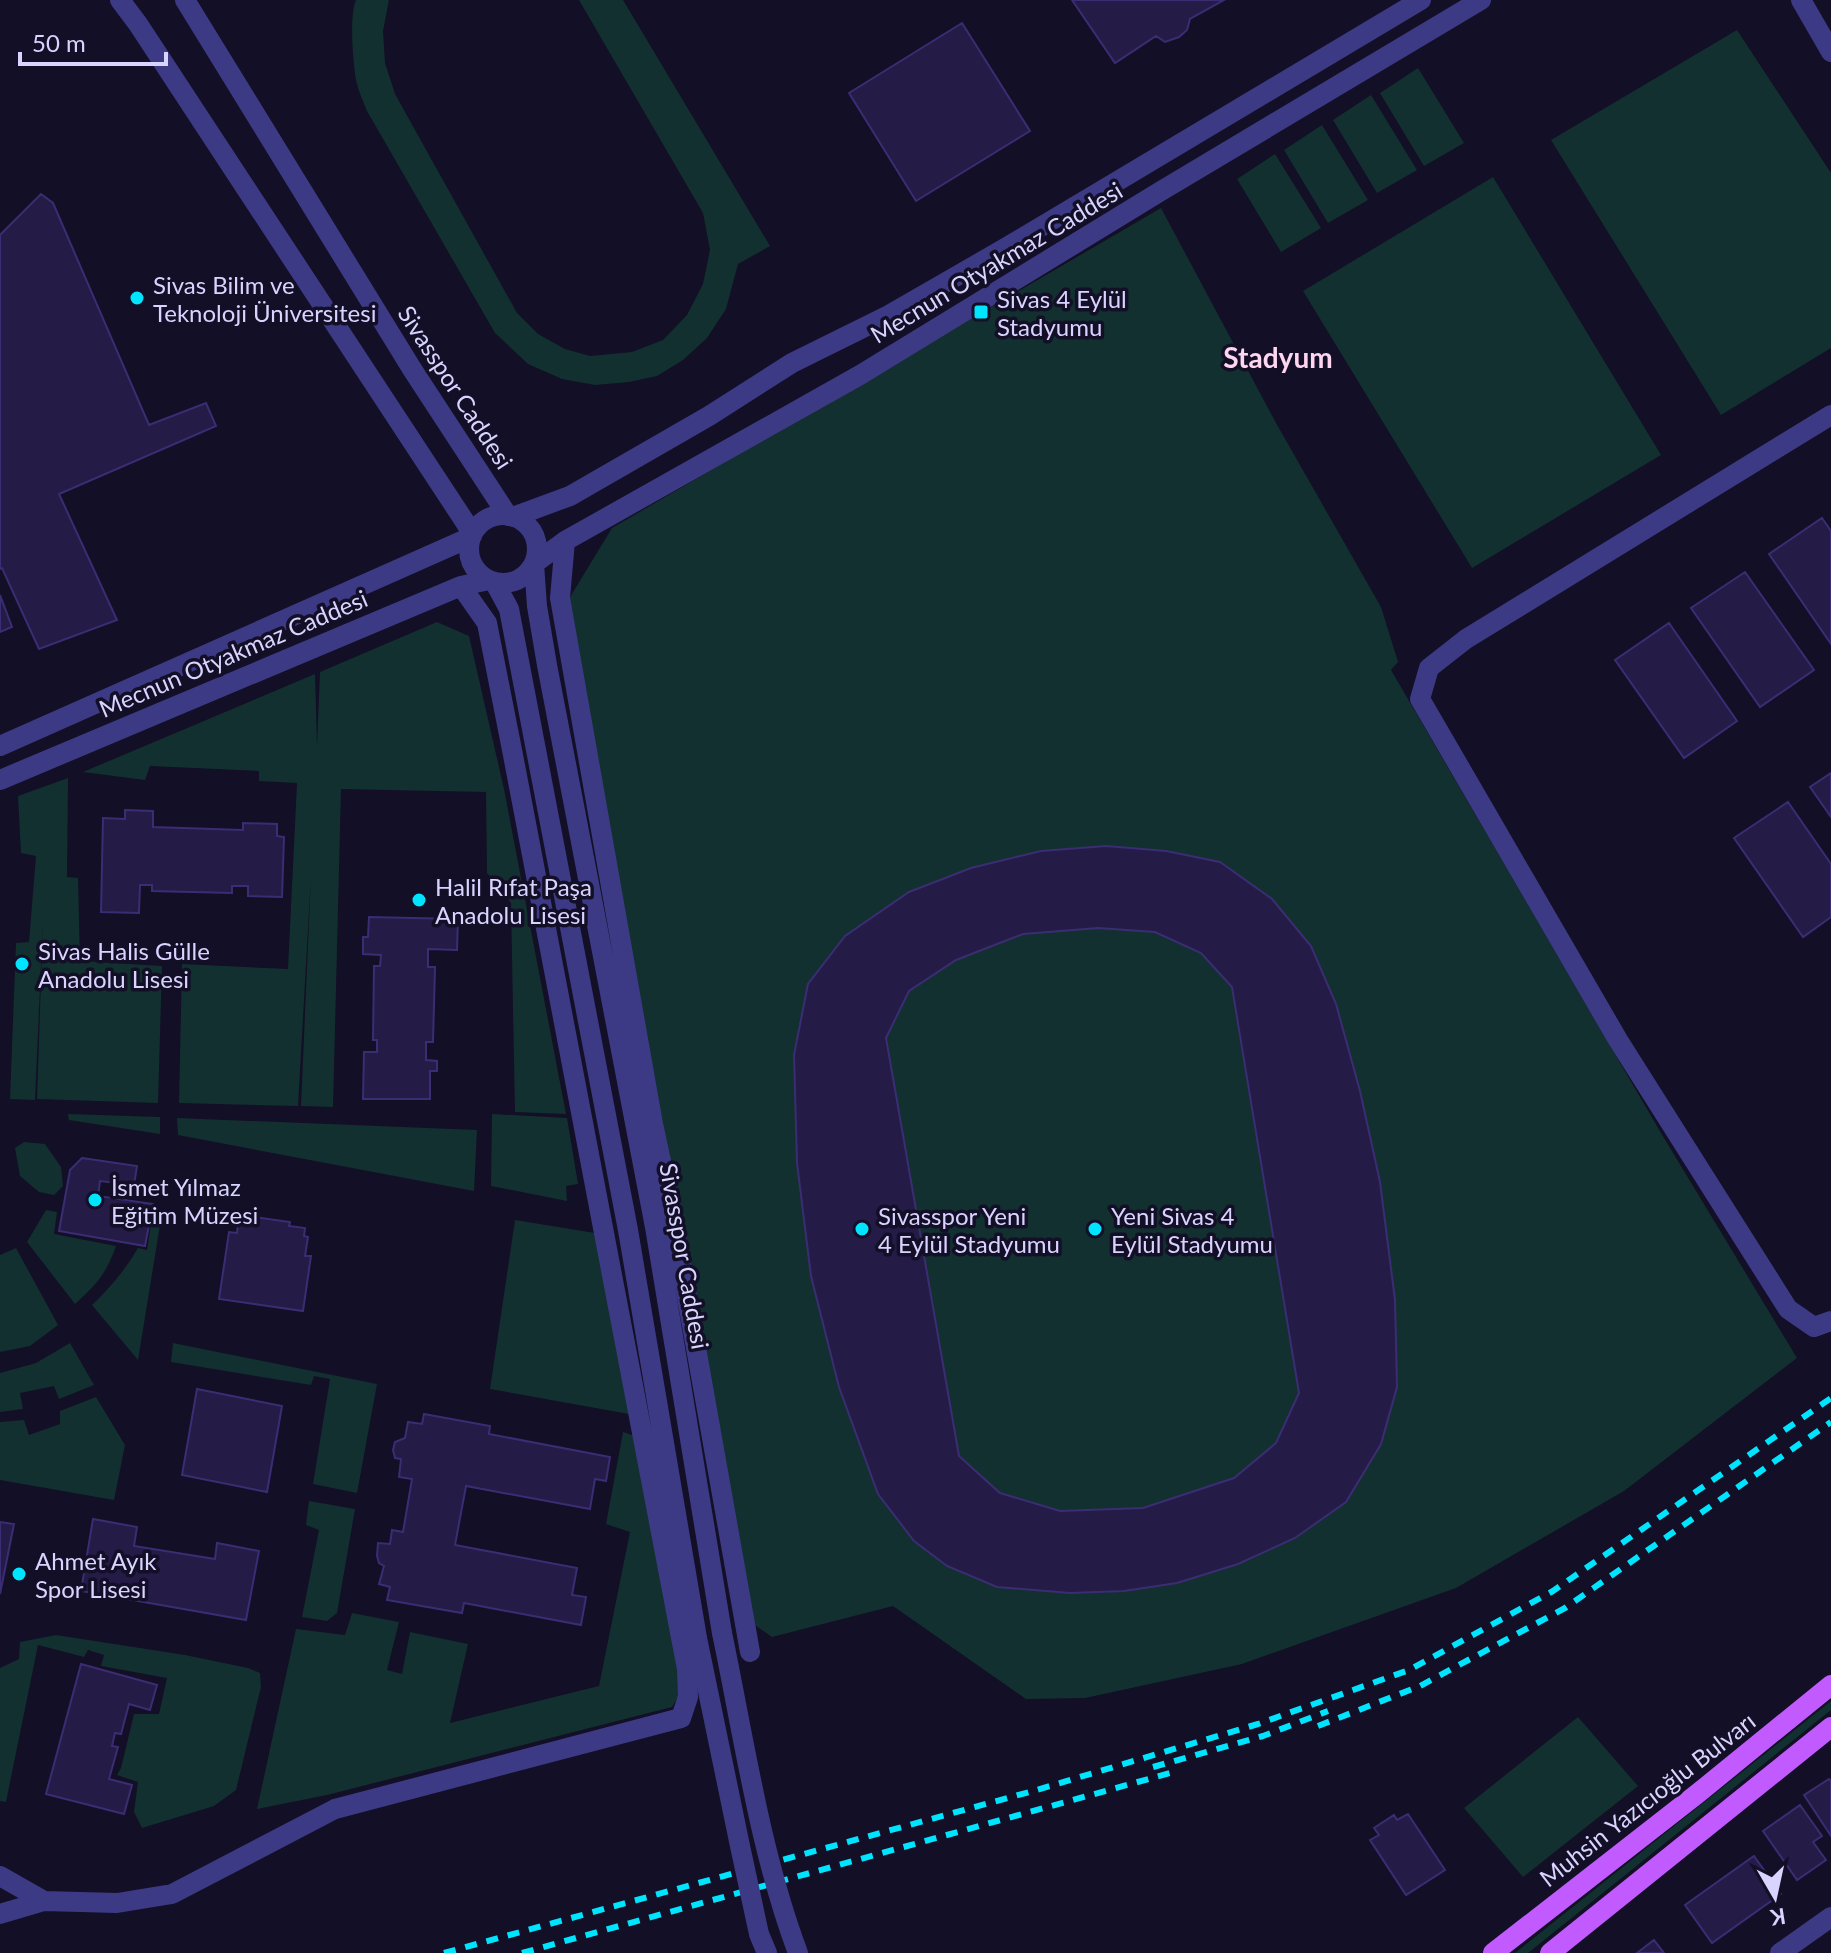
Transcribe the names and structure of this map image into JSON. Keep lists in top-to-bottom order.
{
  "streets": {
    "main road": ["Muhsin Yazıcıoğlu Bulvarı"],
    "street": ["Mecnun Otyakmaz Caddesi", "Sivasspor Caddesi"]
  },
  "crossings": [
    ["Mecnun Otyakmaz Caddesi", "Sivasspor Caddesi"]
  ],
  "districts": ["Stadyum"],
  "places": {
    "other": [
      "Sivas Bilim ve Teknoloji Üniversitesi",
      "Halil Rıfat Paşa Anadolu Lisesi",
      "Sivas Halis Gülle Anadolu Lisesi",
      "İsmet Yılmaz Eğitim Müzesi",
      "Sivasspor Yeni 4 Eylül Stadyumu",
      "Yeni Sivas 4 Eylül Stadyumu",
      "Ahmet Ayık Spor Lisesi"
    ],
    "transit": ["Sivas 4 Eylül Stadyumu"]
  },
  "scale_bar": "50 m",
  "north": "bottom"
}
